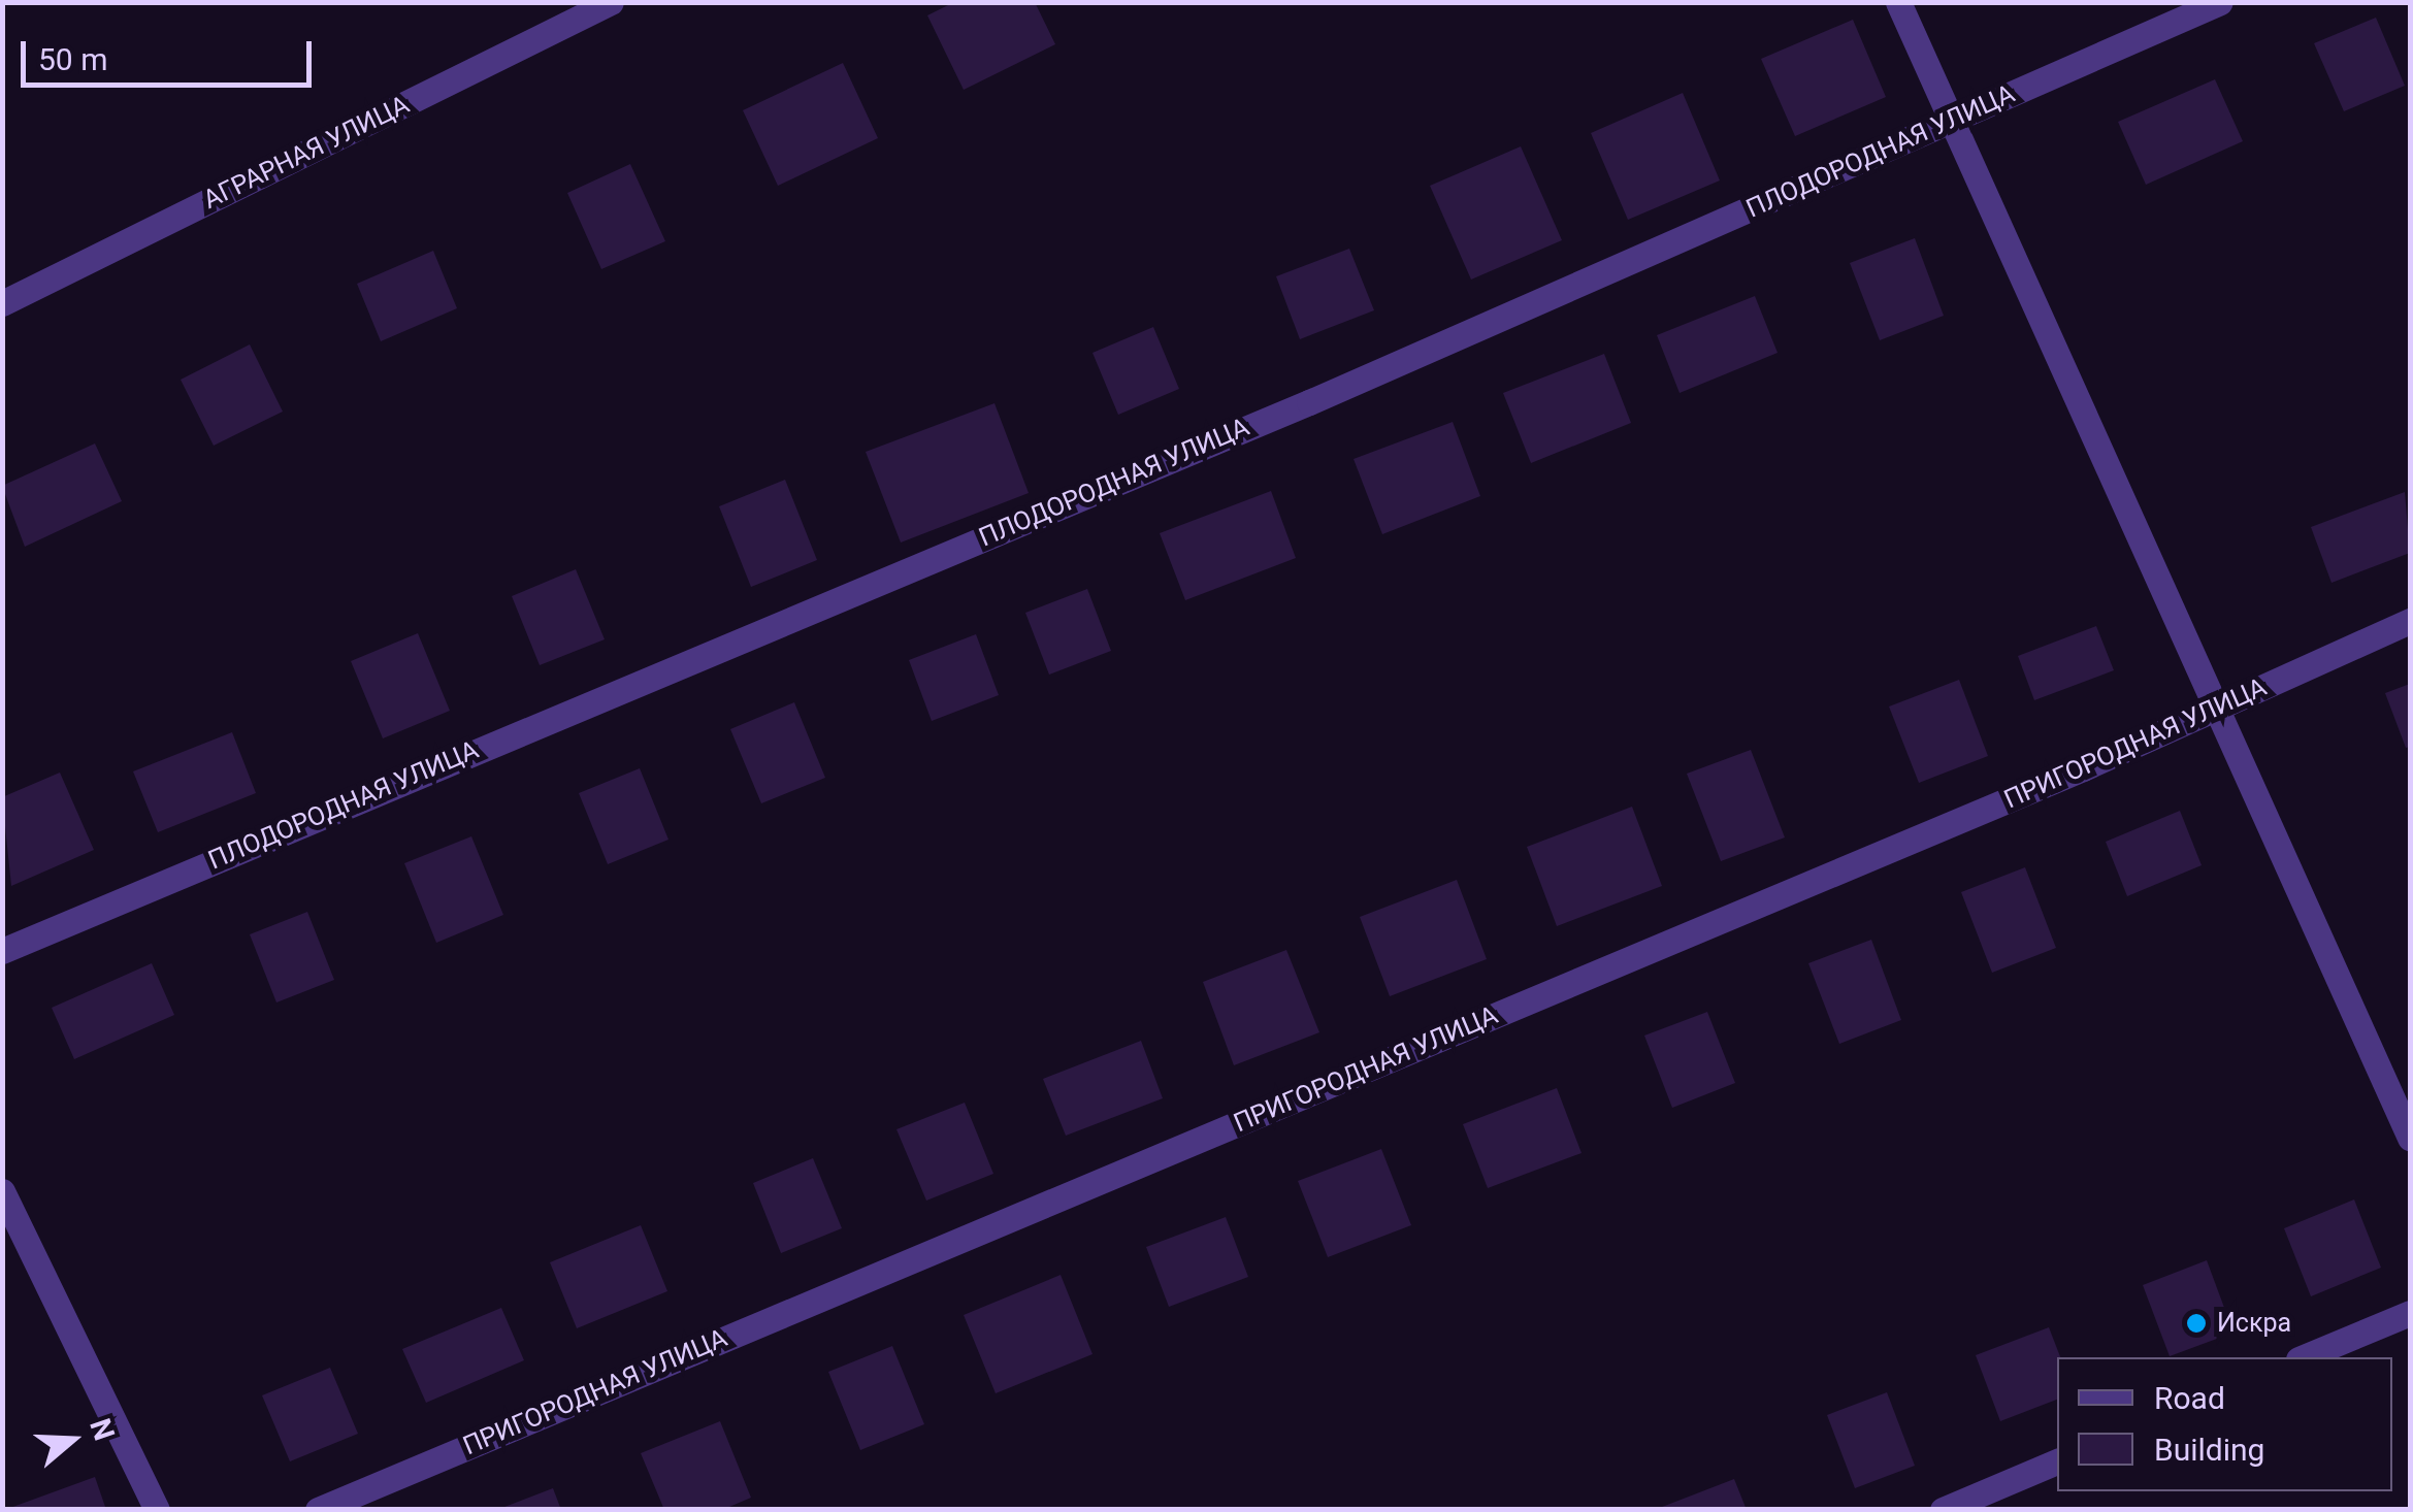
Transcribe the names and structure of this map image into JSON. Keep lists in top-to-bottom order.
{
  "streets": {
    "street": ["ПЛОДОРОДНАЯ УЛИЦА", "АГРАРНАЯ УЛИЦА", "ПРИГОРОДНАЯ УЛИЦА"]
  },
  "places": ["Искра"],
  "legend": ["Road", "Building"],
  "scale_bar": "50 m",
  "north": "right"
}
